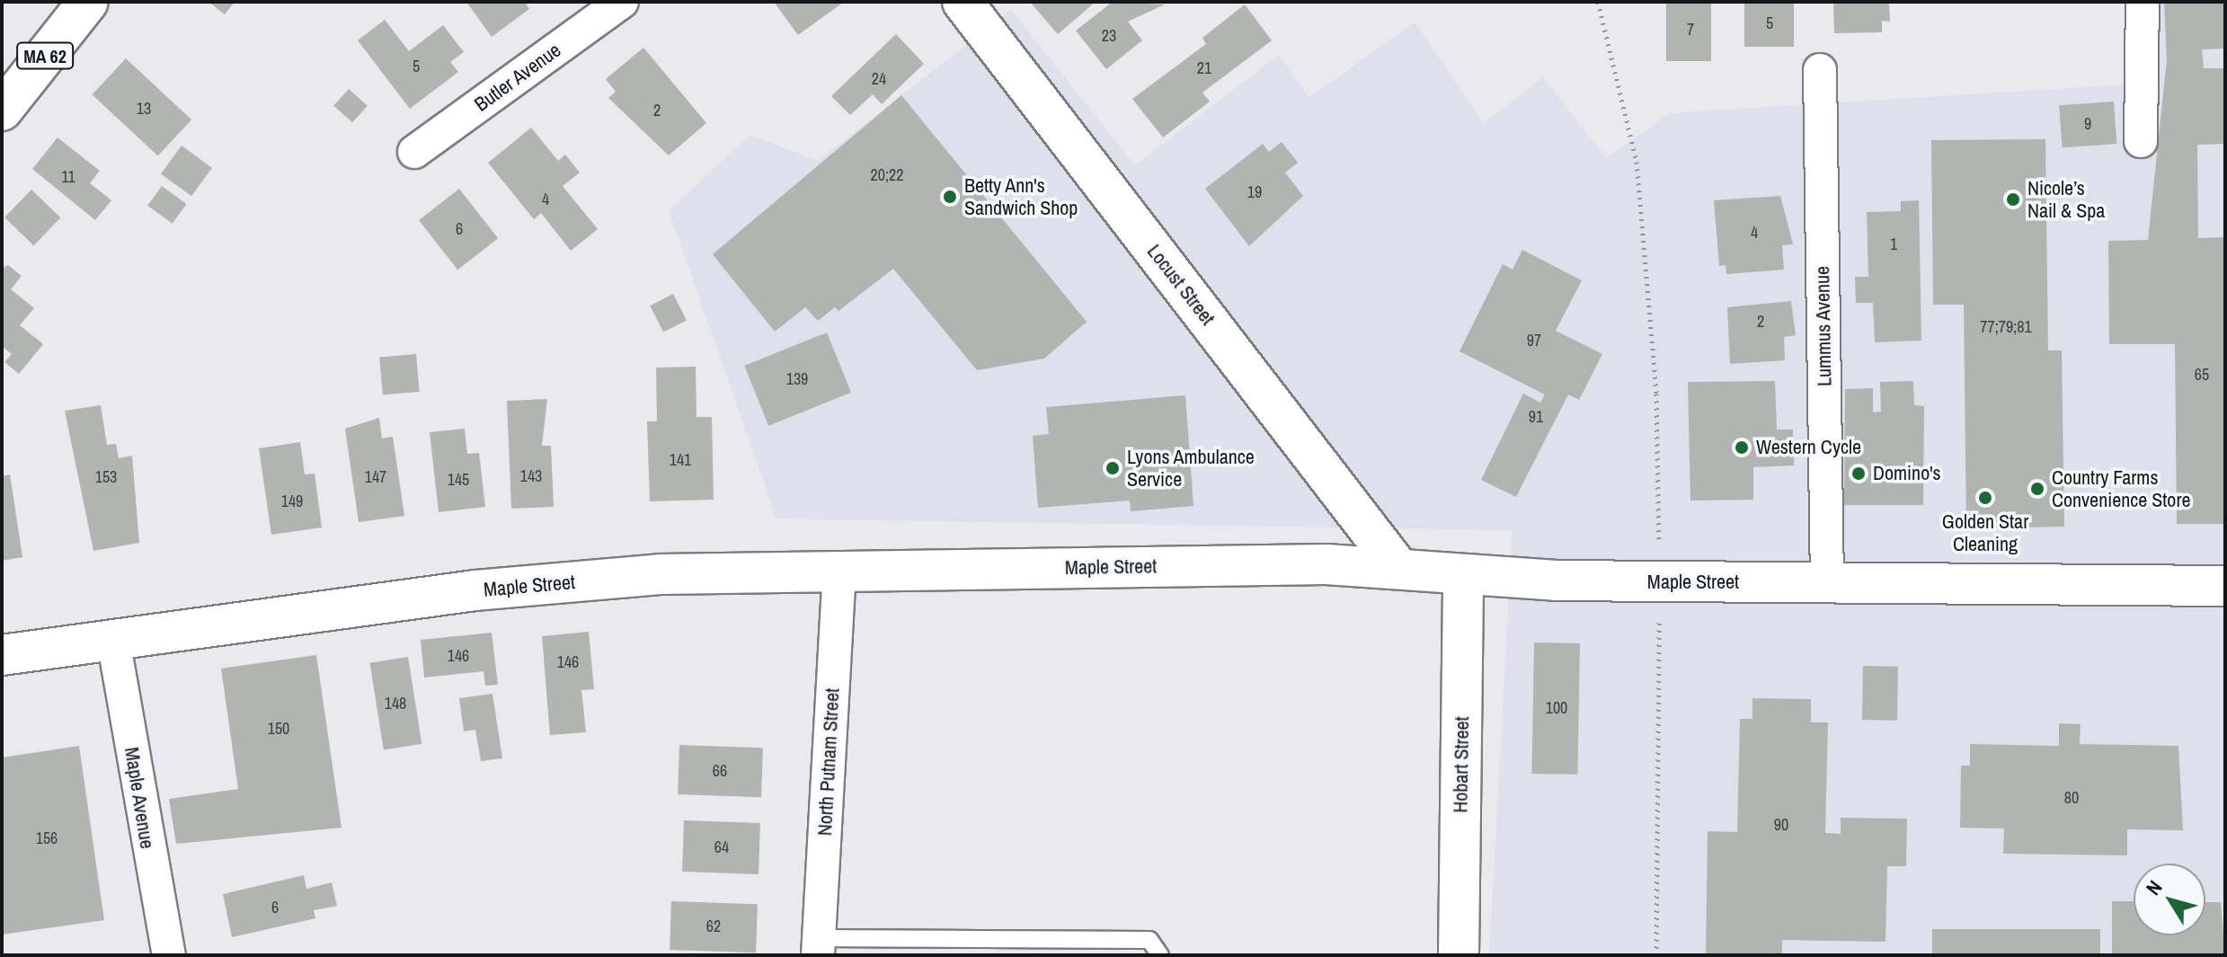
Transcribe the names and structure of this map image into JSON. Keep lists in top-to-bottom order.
{
  "streets": {
    "main road": [
      "MA 62",
      "Locust Street",
      "Maple Street",
      "Hobart Street"
    ],
    "street": [
      "Butler Avenue",
      "Lummus Avenue",
      "North Putnam Street",
      "Maple Avenue"
    ]
  },
  "crossings": [
    ["Locust Street", "Maple Street"],
    ["Lummus Avenue", "Maple Street"],
    ["Maple Street", "North Putnam Street"],
    ["Maple Street", "Hobart Street"],
    ["Maple Street", "Maple Avenue"]
  ],
  "places": [
    "Betty Ann's Sandwich Shop",
    "Nicole’s Nail & Spa",
    "Western Cycle",
    "Lyons Ambulance Service",
    "Domino's",
    "Country Farms Convenience Store",
    "Golden Star Cleaning"
  ],
  "house_numbers": [
    "5",
    "7",
    "23",
    "5",
    "21",
    "24",
    "13",
    "2",
    "9",
    "20;22",
    "11",
    "19",
    "4",
    "6",
    "4",
    "1",
    "2",
    "77;79;81",
    "97",
    "65",
    "139",
    "91",
    "141",
    "143",
    "153",
    "147",
    "145",
    "149",
    "146",
    "146",
    "148",
    "100",
    "150",
    "66",
    "80",
    "90",
    "156",
    "64",
    "6",
    "62"
  ],
  "north": "top left"
}
